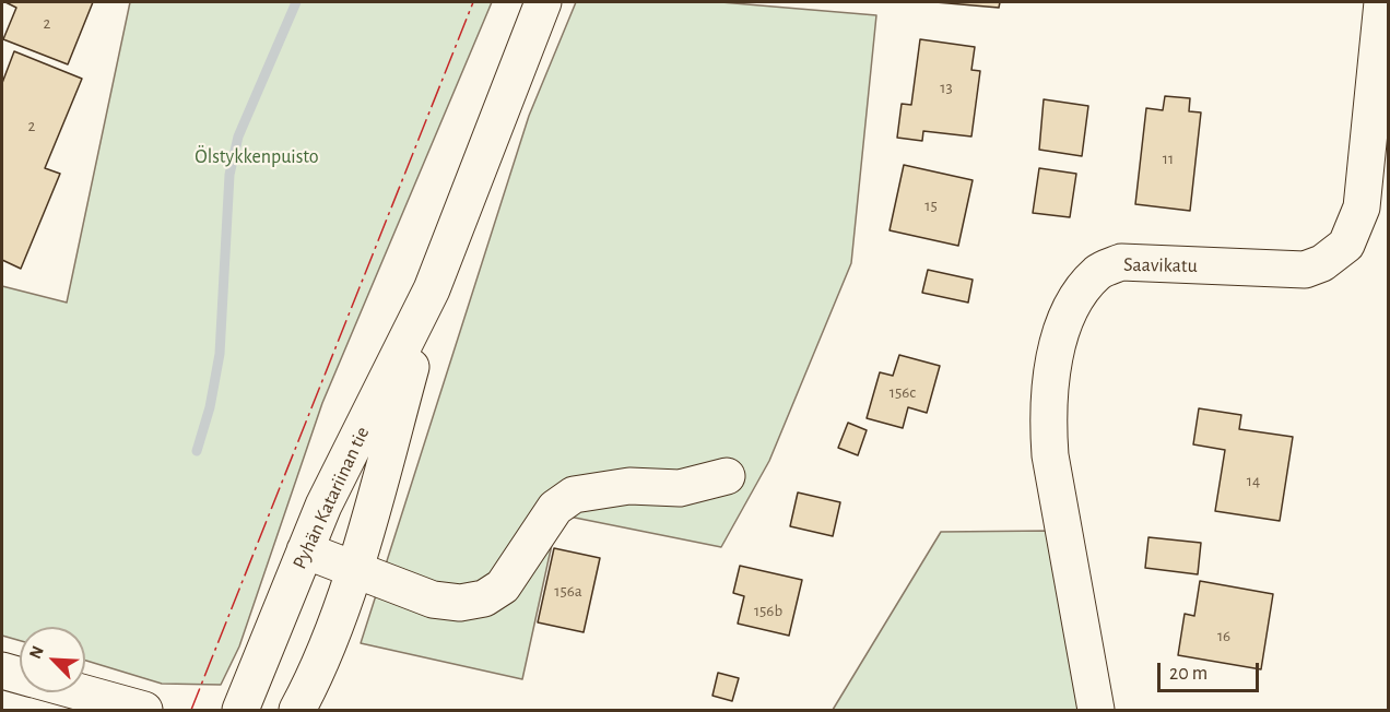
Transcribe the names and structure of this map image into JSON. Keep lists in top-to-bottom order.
{
  "streets": {
    "street": ["Saavikatu", "Pyhän Katariinan tie"]
  },
  "parks": ["Ölstykkenpuisto"],
  "house_numbers": [
    "2",
    "13",
    "2",
    "11",
    "15",
    "156c",
    "14",
    "156a",
    "156b",
    "16"
  ],
  "scale_bar": "20 m",
  "north": "top left"
}
